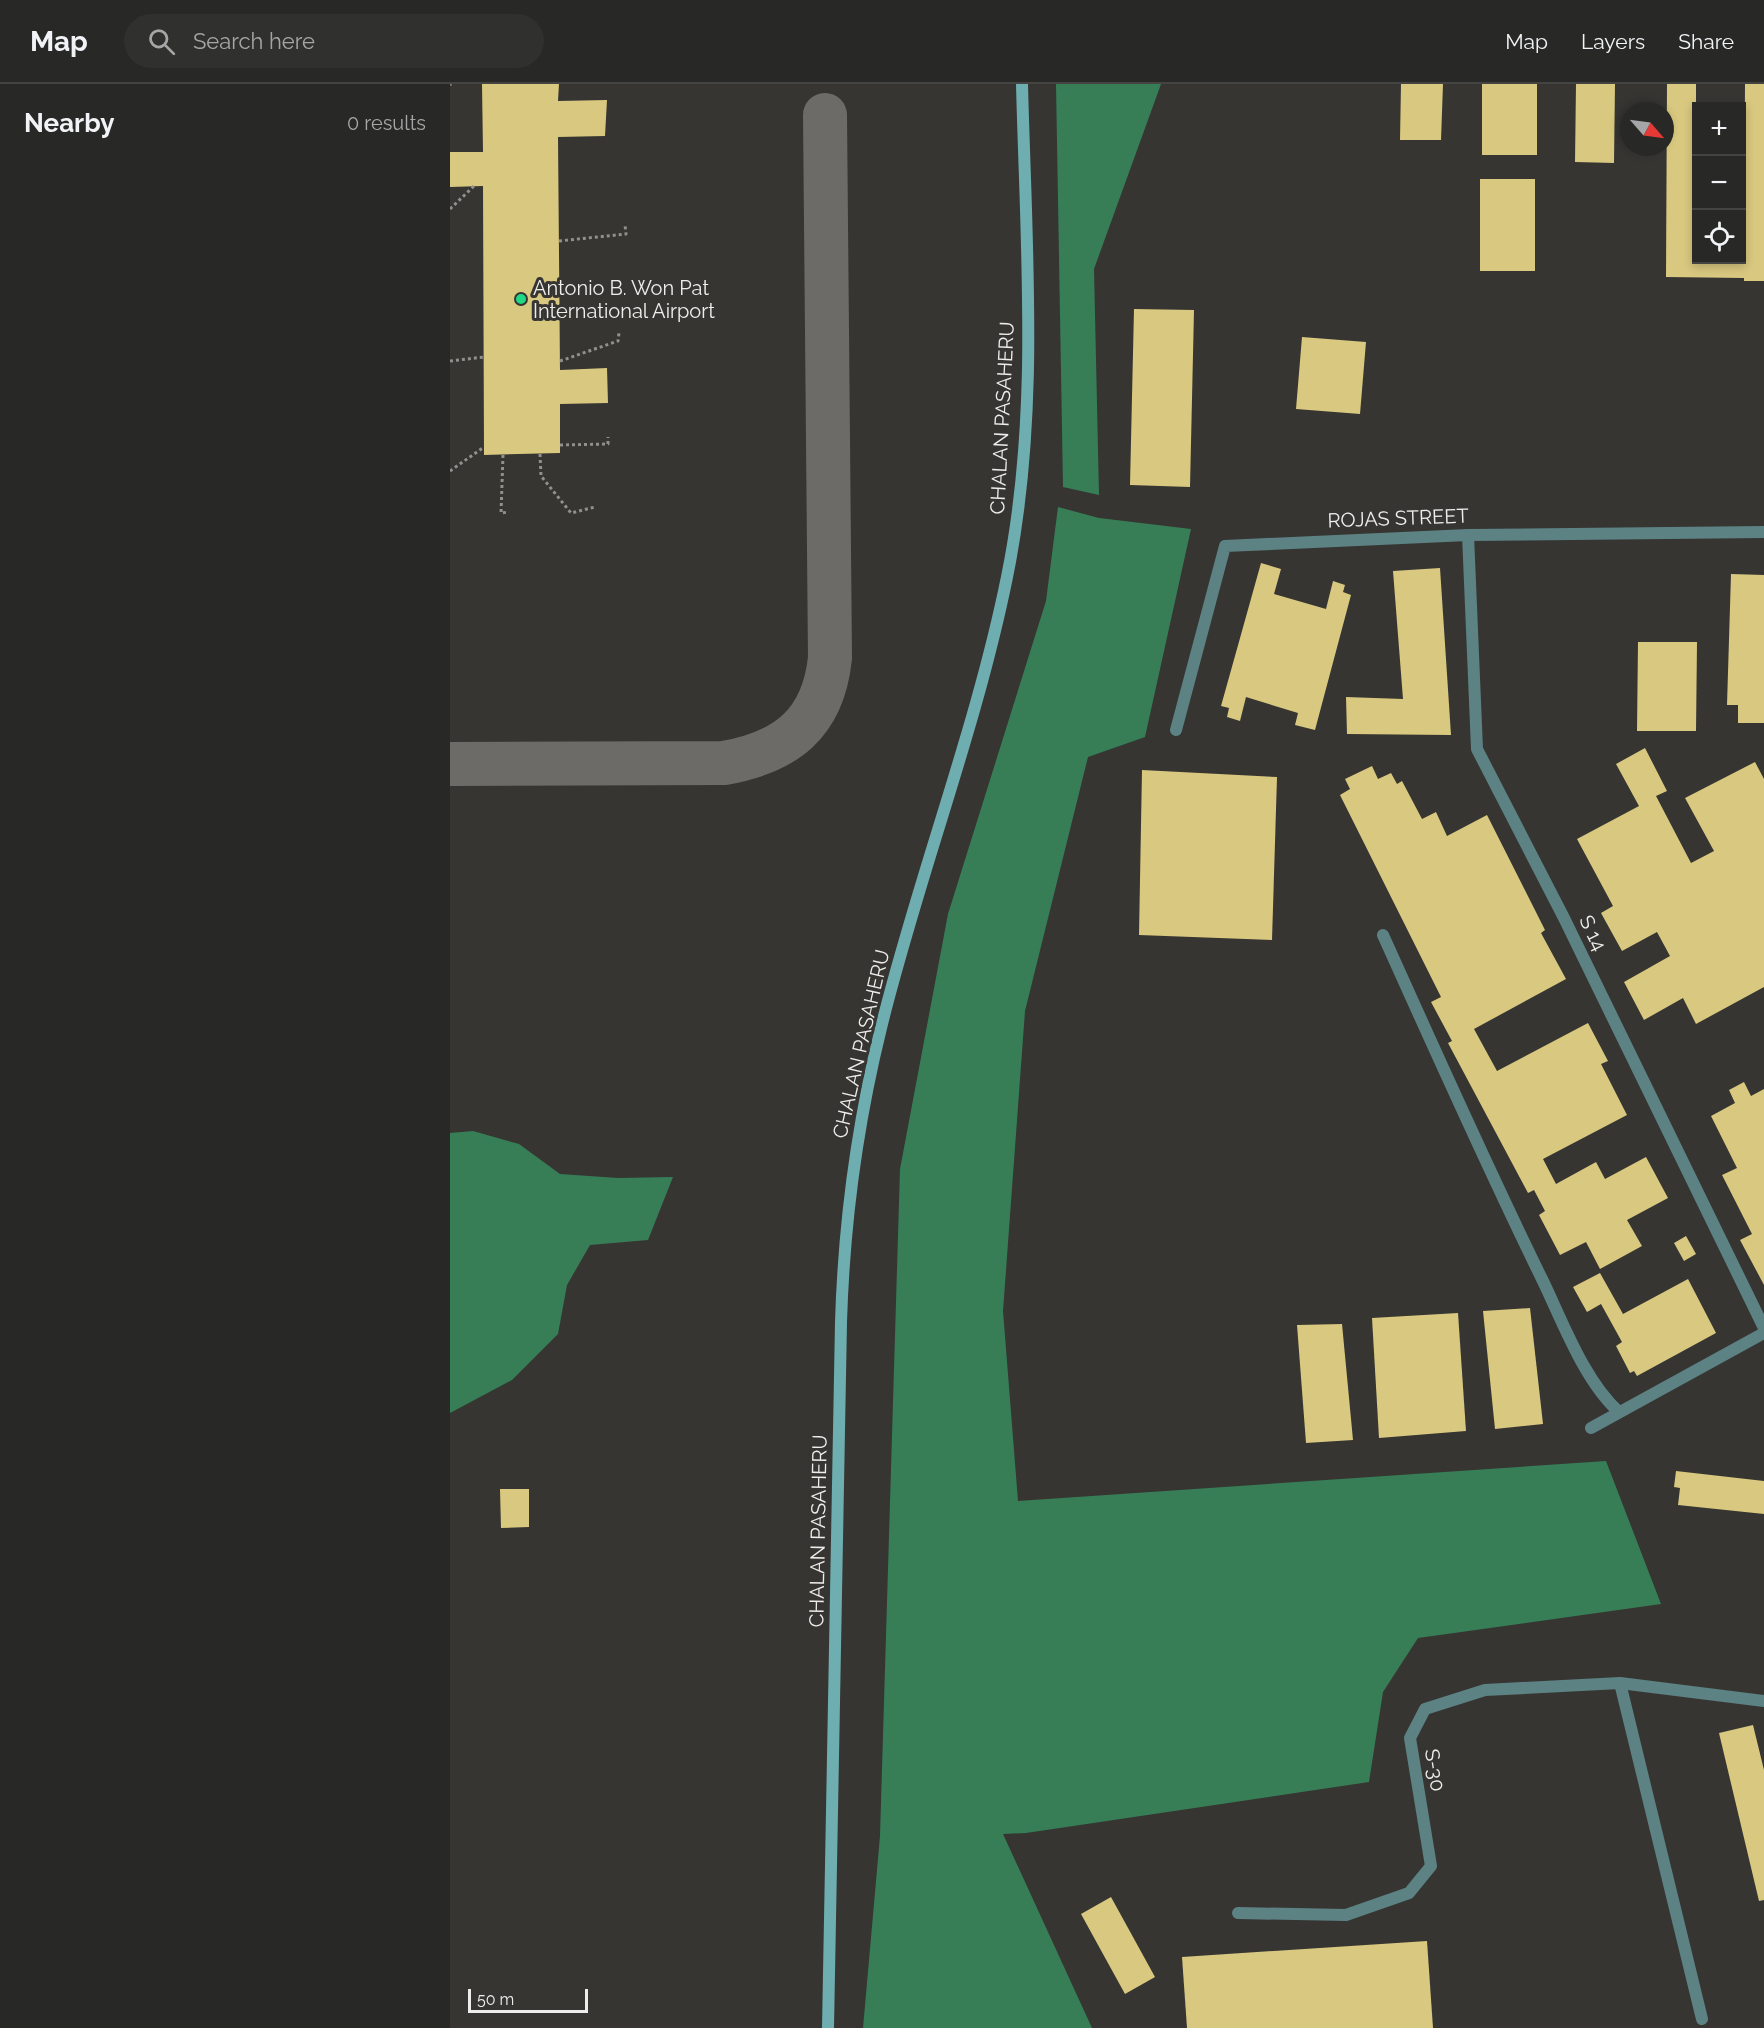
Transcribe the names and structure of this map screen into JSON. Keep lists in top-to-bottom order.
{
  "streets": {
    "main road": ["CHALAN PASAHERU"],
    "street": ["ROJAS STREET", "S 14", "S-30"]
  },
  "crossings": [
    ["ROJAS STREET", "S 14"]
  ],
  "places": ["Antonio B. Won Pat International Airport"],
  "scale_bar": "50 m",
  "north": "bottom right",
  "page": {
    "header": "Map",
    "search": "Search here",
    "nav": ["Map", "Layers", "Share"],
    "heading": ["Nearby", "0 results"],
    "map_buttons": ["+", "−"],
    "scale": "50 m"
  }
}
